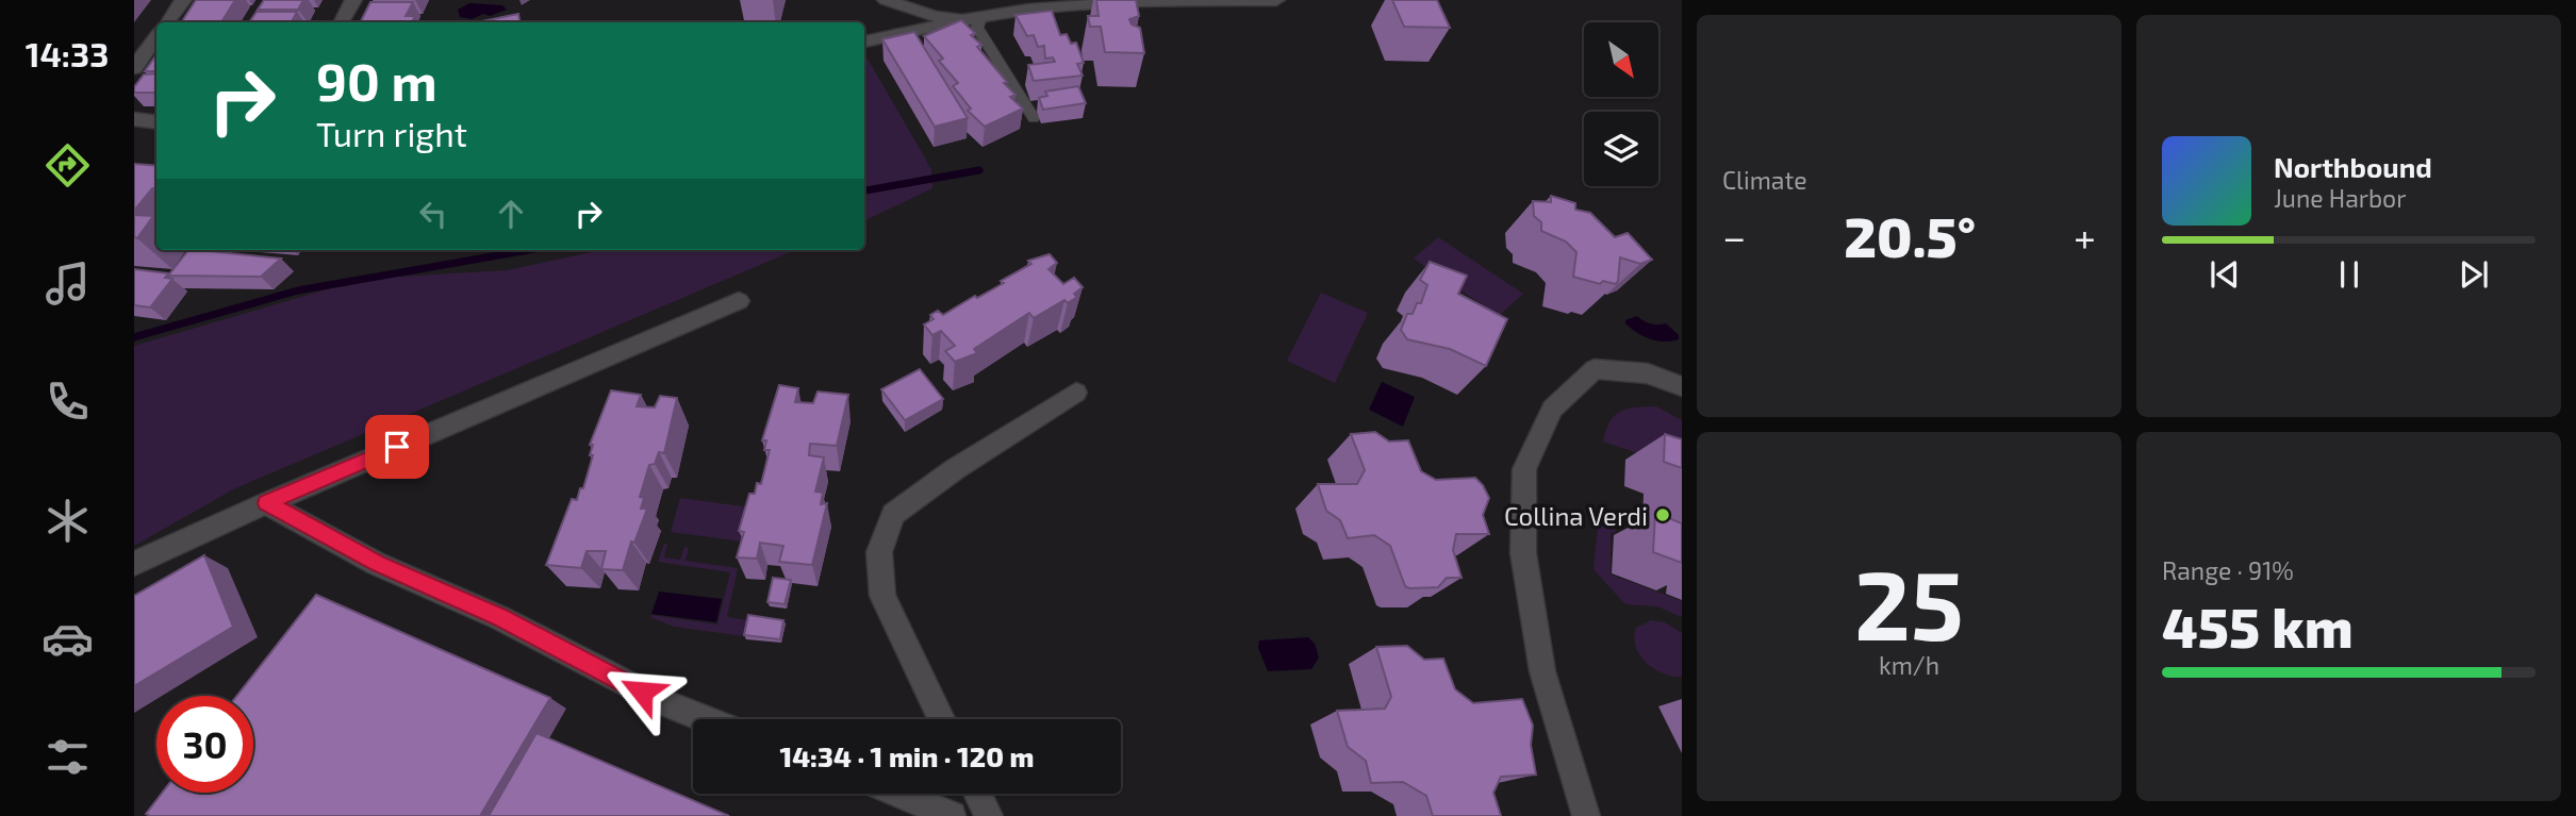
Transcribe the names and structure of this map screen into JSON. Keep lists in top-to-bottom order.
{
  "places": ["Collina Verdi"],
  "north": "bottom right",
  "page": {
    "tabs": "14:33",
    "tile": [
      "Climate",
      ["25", "km/h"],
      ["Range · 91%", "455 km"]
    ],
    "turn": ["90 m", "Turn right"],
    "song": ["Northbound", "June Harbor"],
    "heat": ["−", "20.5°", "+"],
    "limit": "30",
    "trip": "14:34 · 1 min · 120 m"
  }
}
